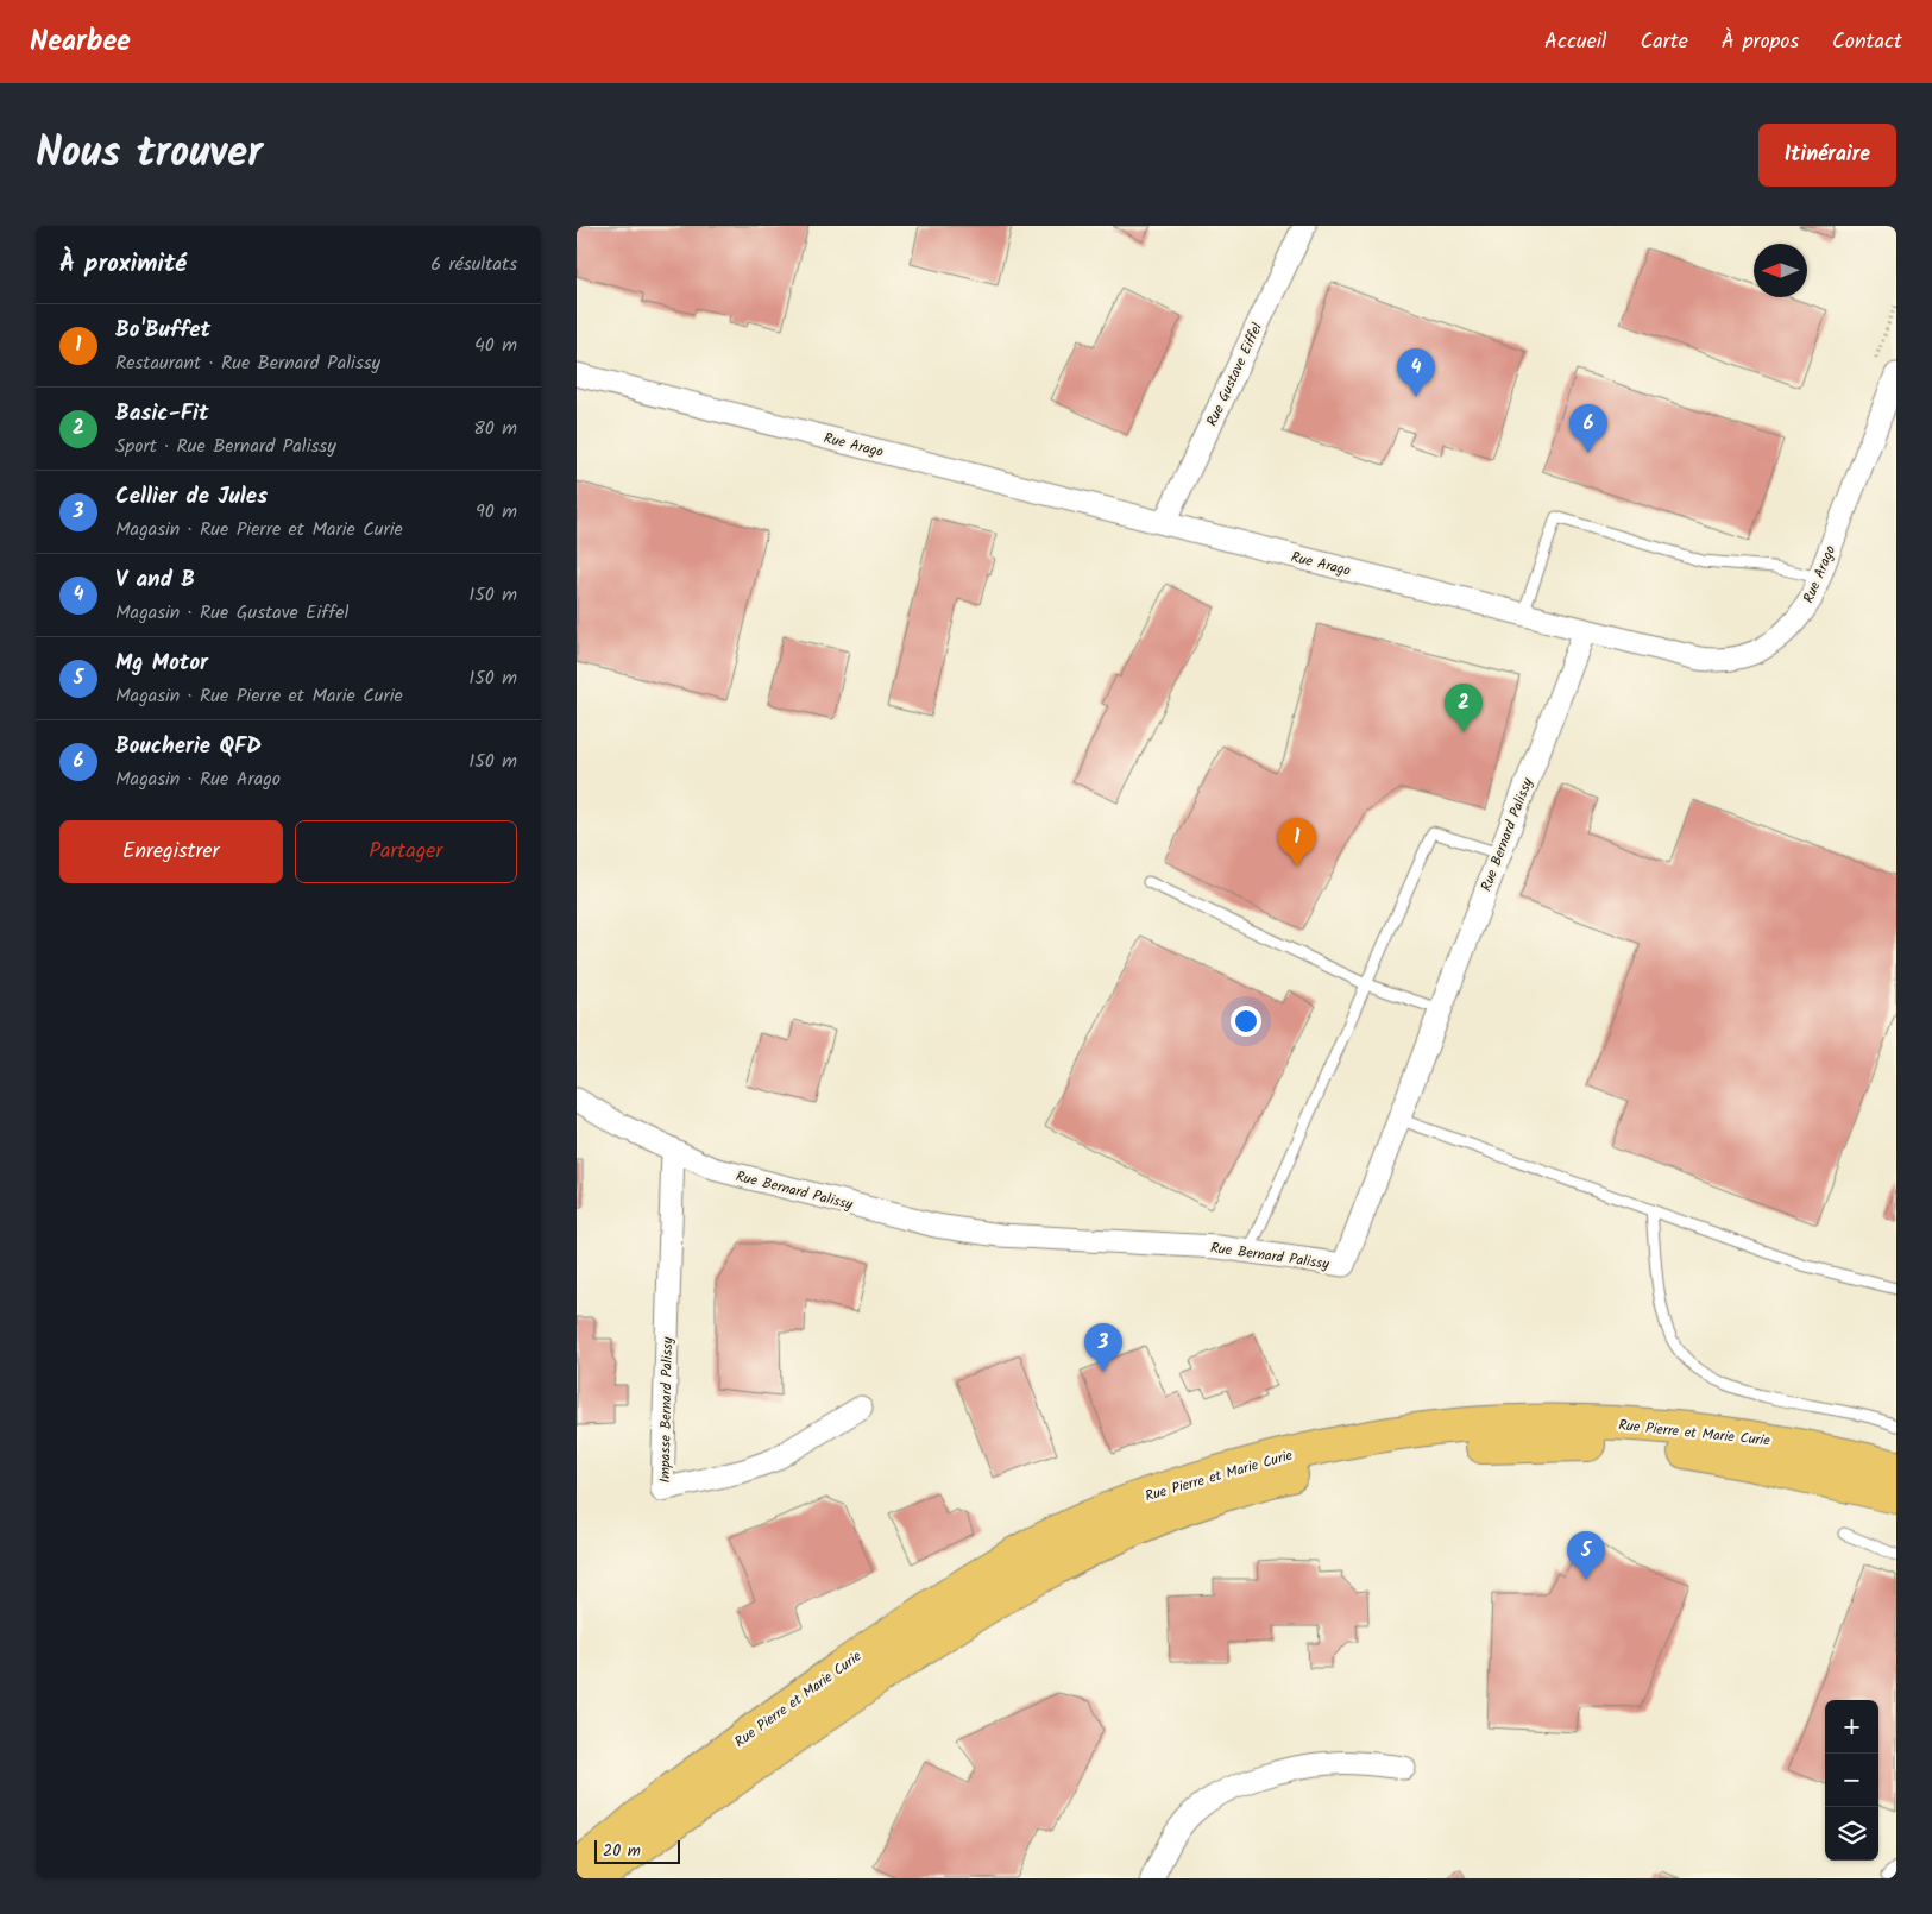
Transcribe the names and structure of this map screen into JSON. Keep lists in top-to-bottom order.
{
  "streets": {
    "main road": ["Rue Pierre et Marie Curie"],
    "street": [
      "Rue Gustave Eiffel",
      "Rue Arago",
      "Rue Bernard Palissy",
      "Impasse Bernard Palissy"
    ]
  },
  "crossings": [
    ["Rue Gustave Eiffel", "Rue Arago"],
    ["Rue Arago", "Rue Bernard Palissy"],
    ["Rue Bernard Palissy", "Impasse Bernard Palissy"]
  ],
  "scale_bar": "20 m",
  "north": "left",
  "page": {
    "header": "Nearbee",
    "nav": [
      "Accueil",
      "Carte",
      "À propos",
      "Contact"
    ],
    "title": "Nous trouver",
    "buttons": [
      "Itinéraire",
      ["Enregistrer", "Partager"]
    ],
    "heading": ["À proximité", "6 résultats"],
    "list": [
      {
        "mark": "1",
        "name": "Bo'Buffet",
        "note": "Restaurant · Rue Bernard Palissy",
        "value": "40 m"
      },
      {
        "mark": "2",
        "name": "Basic-Fit",
        "note": "Sport · Rue Bernard Palissy",
        "value": "80 m"
      },
      {
        "mark": "3",
        "name": "Cellier de Jules",
        "note": "Magasin · Rue Pierre et Marie Curie",
        "value": "90 m"
      },
      {
        "mark": "4",
        "name": "V and B",
        "note": "Magasin · Rue Gustave Eiffel",
        "value": "150 m"
      },
      {
        "mark": "5",
        "name": "Mg Motor",
        "note": "Magasin · Rue Pierre et Marie Curie",
        "value": "150 m"
      },
      {
        "mark": "6",
        "name": "Boucherie QFD",
        "note": "Magasin · Rue Arago",
        "value": "150 m"
      }
    ],
    "pins": [
      "4",
      "6",
      "2",
      "1",
      "3",
      "5"
    ],
    "map_buttons": ["+", "−"],
    "scale": "20 m"
  }
}
